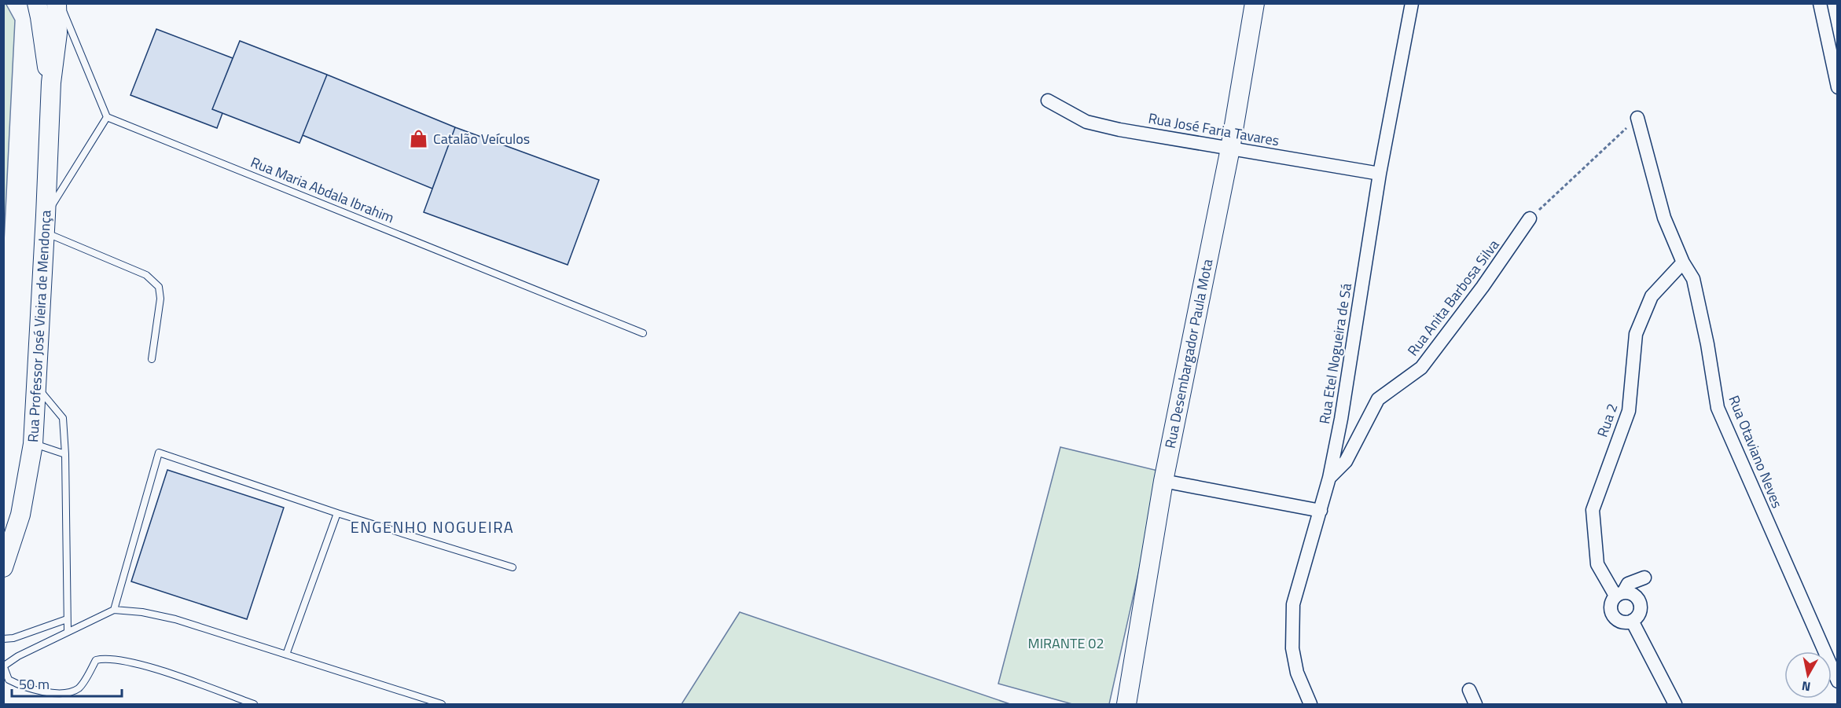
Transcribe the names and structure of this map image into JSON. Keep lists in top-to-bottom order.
{
  "streets": {
    "street": [
      "Rua José Faria Tavares",
      "Rua Anita Barbosa Silva",
      "Rua Professor José Vieira de Mendonça",
      "Rua Desembargador Paula Mota",
      "Rua Etel Nogueira de Sá",
      "Rua 2",
      "Rua Otaviano Neves"
    ],
    "lane": ["Rua Maria Abdala Ibrahim"]
  },
  "crossings": [
    ["Rua José Faria Tavares", "Rua Desembargador Paula Mota"],
    ["Rua José Faria Tavares", "Rua Etel Nogueira de Sá"],
    ["Rua Anita Barbosa Silva", "Rua Etel Nogueira de Sá"],
    ["Rua 2", "Rua Otaviano Neves"]
  ],
  "districts": ["ENGENHO NOGUEIRA"],
  "parks": ["MIRANTE 02"],
  "places": {
    "shop": ["Catalão Veículos"]
  },
  "scale_bar": "50 m",
  "north": "bottom"
}
